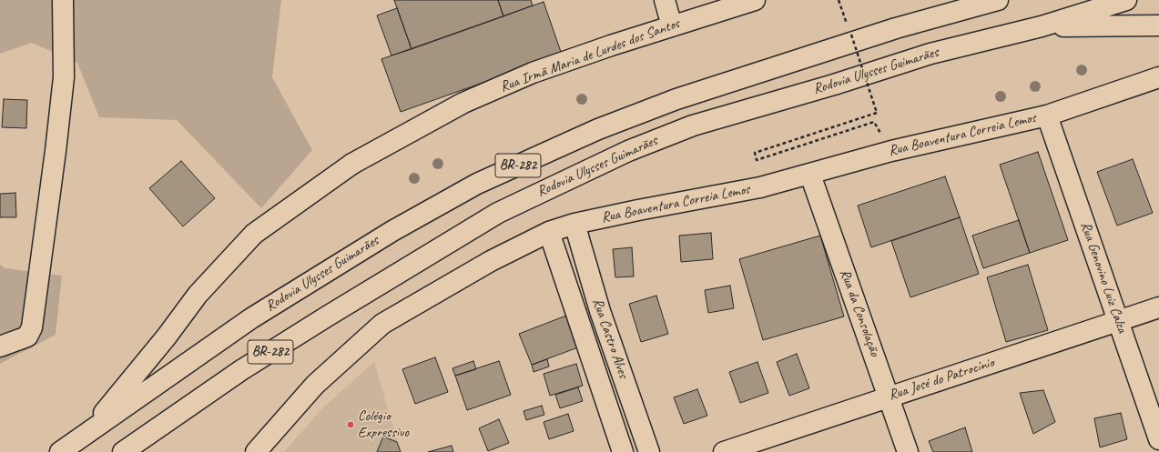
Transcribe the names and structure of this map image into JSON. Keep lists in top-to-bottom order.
{
  "streets": {
    "main road": [
      "Rua Irmã Maria de Lurdes dos Santos",
      "Rodovia Ulysses Guimarães",
      "Rua Boaventura Correia Lemos",
      "BR-282",
      "Rua Genovino Luiz Calza",
      "Rua da Consolação",
      "Rua Castro Alves",
      "Rua José do Patrocínio"
    ]
  },
  "crossings": [
    ["Rua Irmã Maria de Lurdes dos Santos", "Rodovia Ulysses Guimarães"],
    ["Rua Boaventura Correia Lemos", "Rua Genovino Luiz Calza"],
    ["Rua Boaventura Correia Lemos", "Rua da Consolação"],
    ["Rua Boaventura Correia Lemos", "Rua Castro Alves"],
    ["Rua Genovino Luiz Calza", "Rua José do Patrocínio"],
    ["Rua da Consolação", "Rua José do Patrocínio"]
  ],
  "places": ["Colégio Expressivo"]
}
